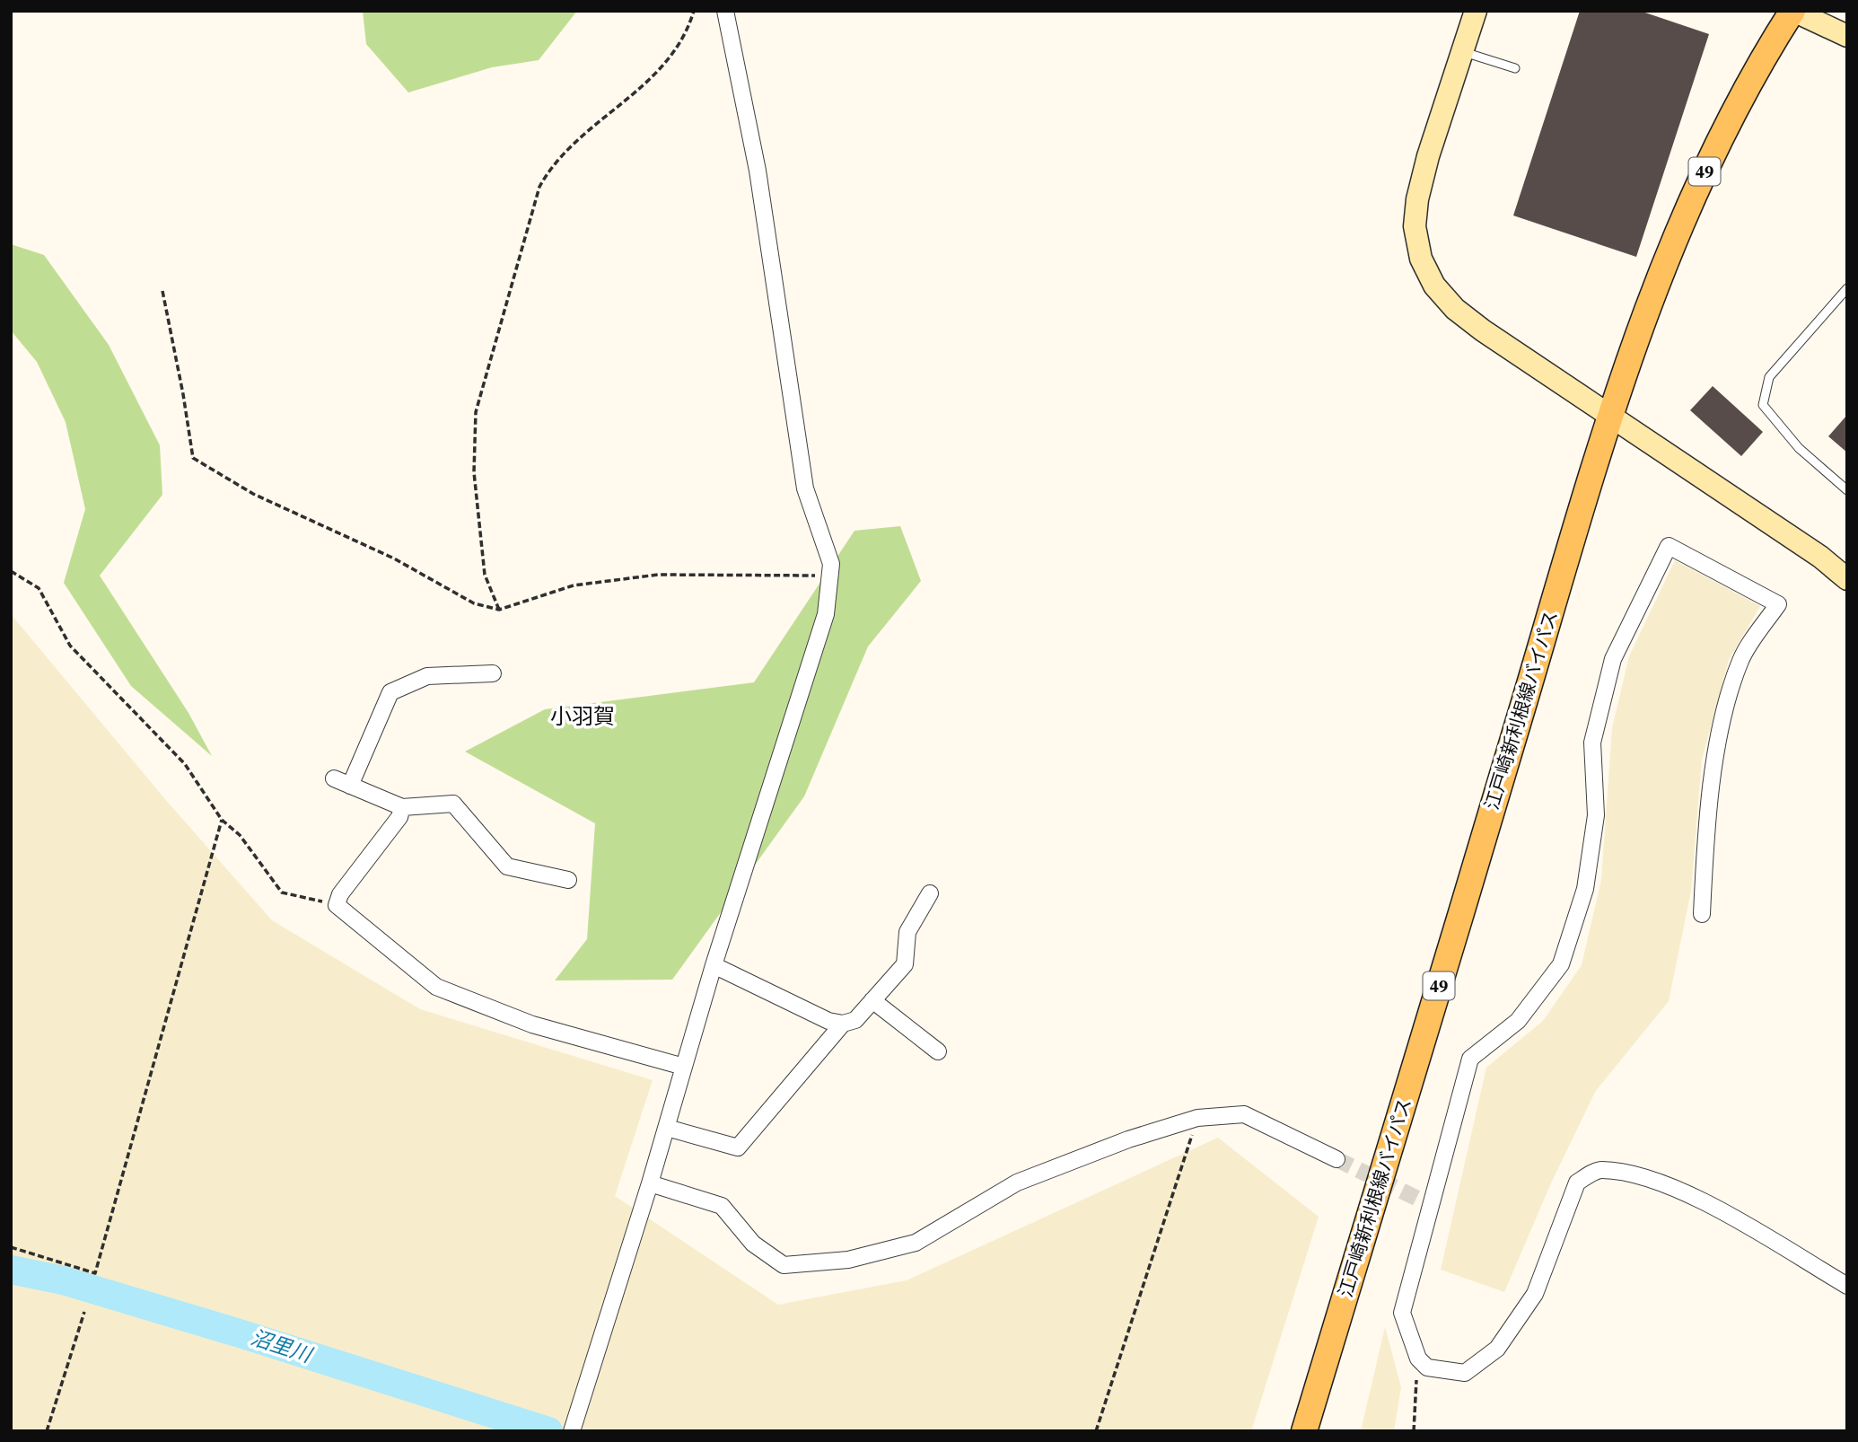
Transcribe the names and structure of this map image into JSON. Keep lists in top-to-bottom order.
{
  "streets": {
    "main road": ["49", "江戸崎新利根線バイパス"]
  },
  "districts": ["小羽賀"],
  "water": ["沼里川"]
}
